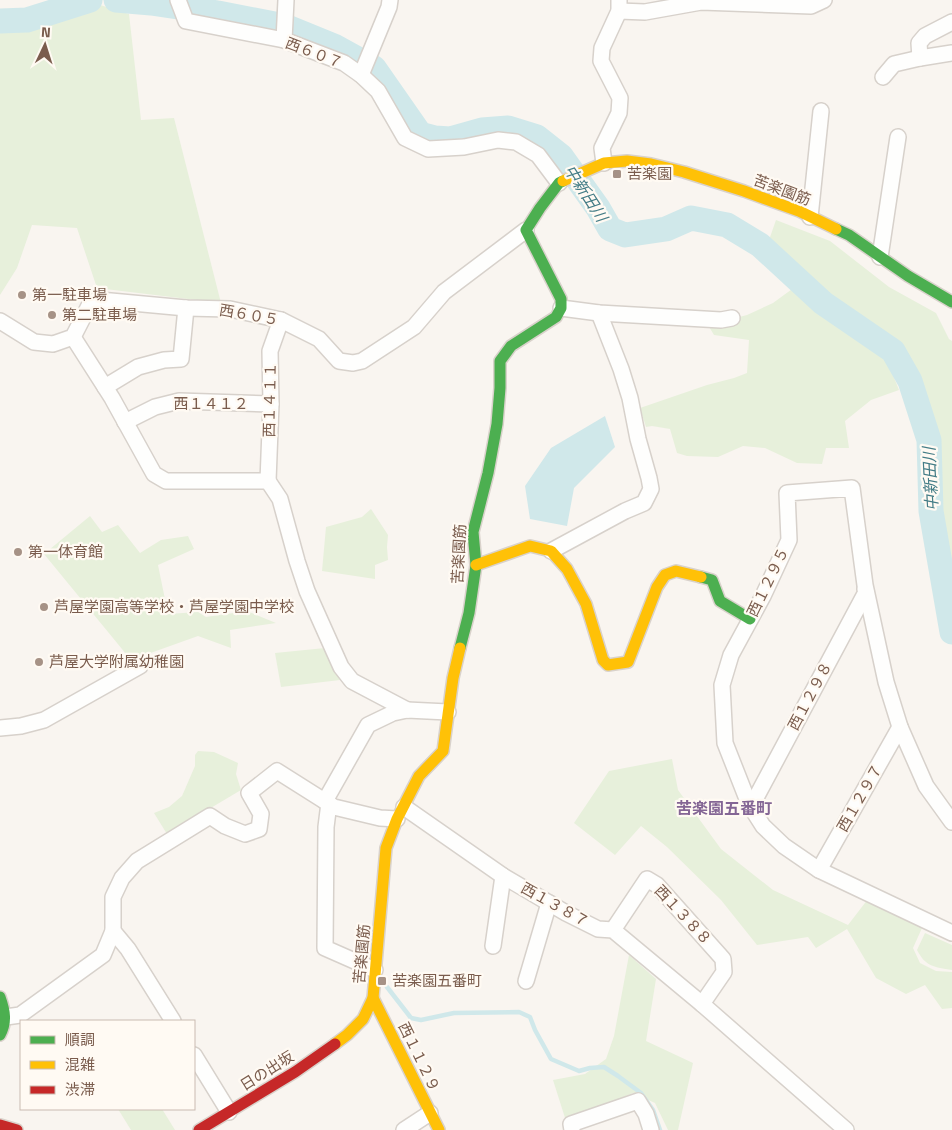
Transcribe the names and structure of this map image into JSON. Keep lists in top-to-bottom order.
{
  "streets": {
    "street": [
      "西６０７",
      "苦楽園筋",
      "西６０５",
      "西１４１１",
      "西１４１２",
      "西１２９５",
      "西１２９８",
      "西１２９７",
      "西１３８７",
      "西１３８８",
      "西１１２９",
      "日の出坂"
    ]
  },
  "crossings": [
    ["西６０７", "苦楽園筋"],
    ["苦楽園筋", "西１３８７"],
    ["苦楽園筋", "西１１２９"],
    ["苦楽園筋", "日の出坂"],
    ["西６０５", "西１４１１"],
    ["西１４１１", "西１４１２"],
    ["西１２９５", "西１２９８"],
    ["西１２９５", "西１２９７"],
    ["西１３８７", "西１３８８"],
    ["西１１２９", "日の出坂"]
  ],
  "districts": ["苦楽園五番町"],
  "water": ["中新田川"],
  "places": {
    "transit": ["苦楽園", "苦楽園五番町"],
    "other": [
      "第一駐車場",
      "第二駐車場",
      "第一体育館",
      "芦屋学園高等学校・芦屋学園中学校",
      "芦屋大学附属幼稚園"
    ]
  },
  "legend": ["順調", "混雑", "渋滞"],
  "north": "top"
}
